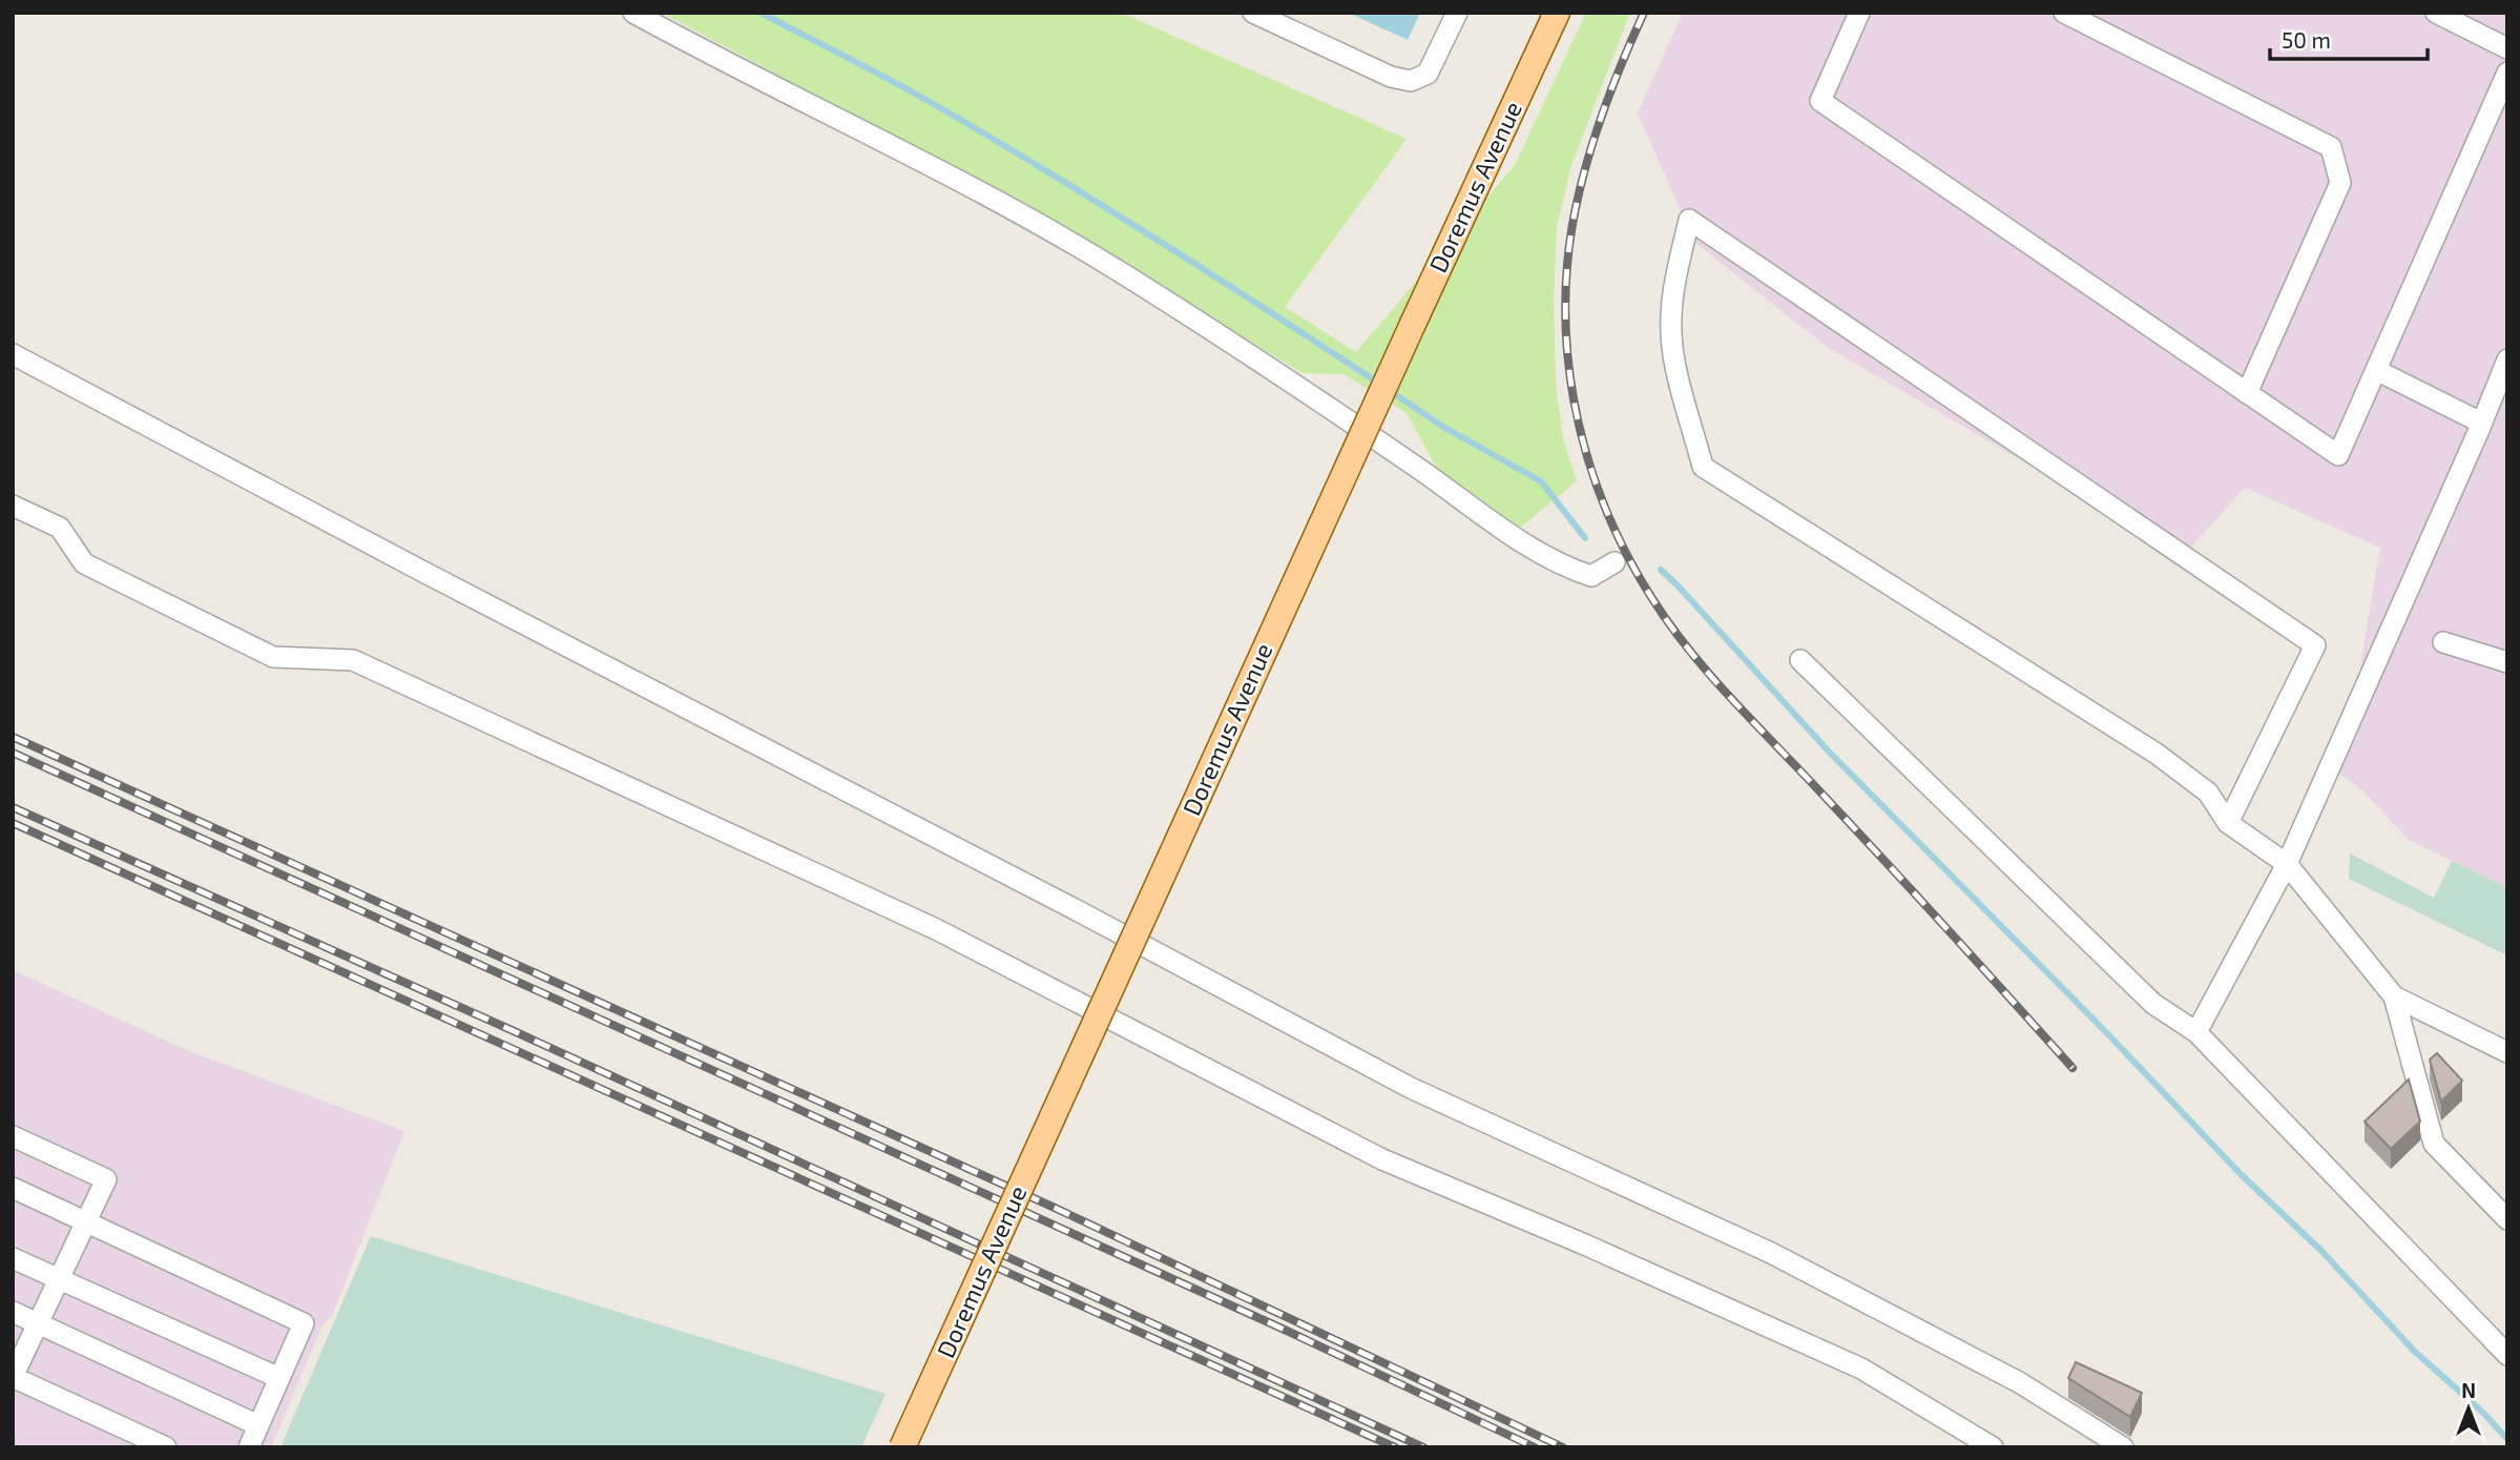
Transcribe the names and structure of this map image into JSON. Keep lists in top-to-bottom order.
{
  "streets": {
    "main road": ["Doremus Avenue"]
  },
  "scale_bar": "50 m",
  "north": "top"
}
